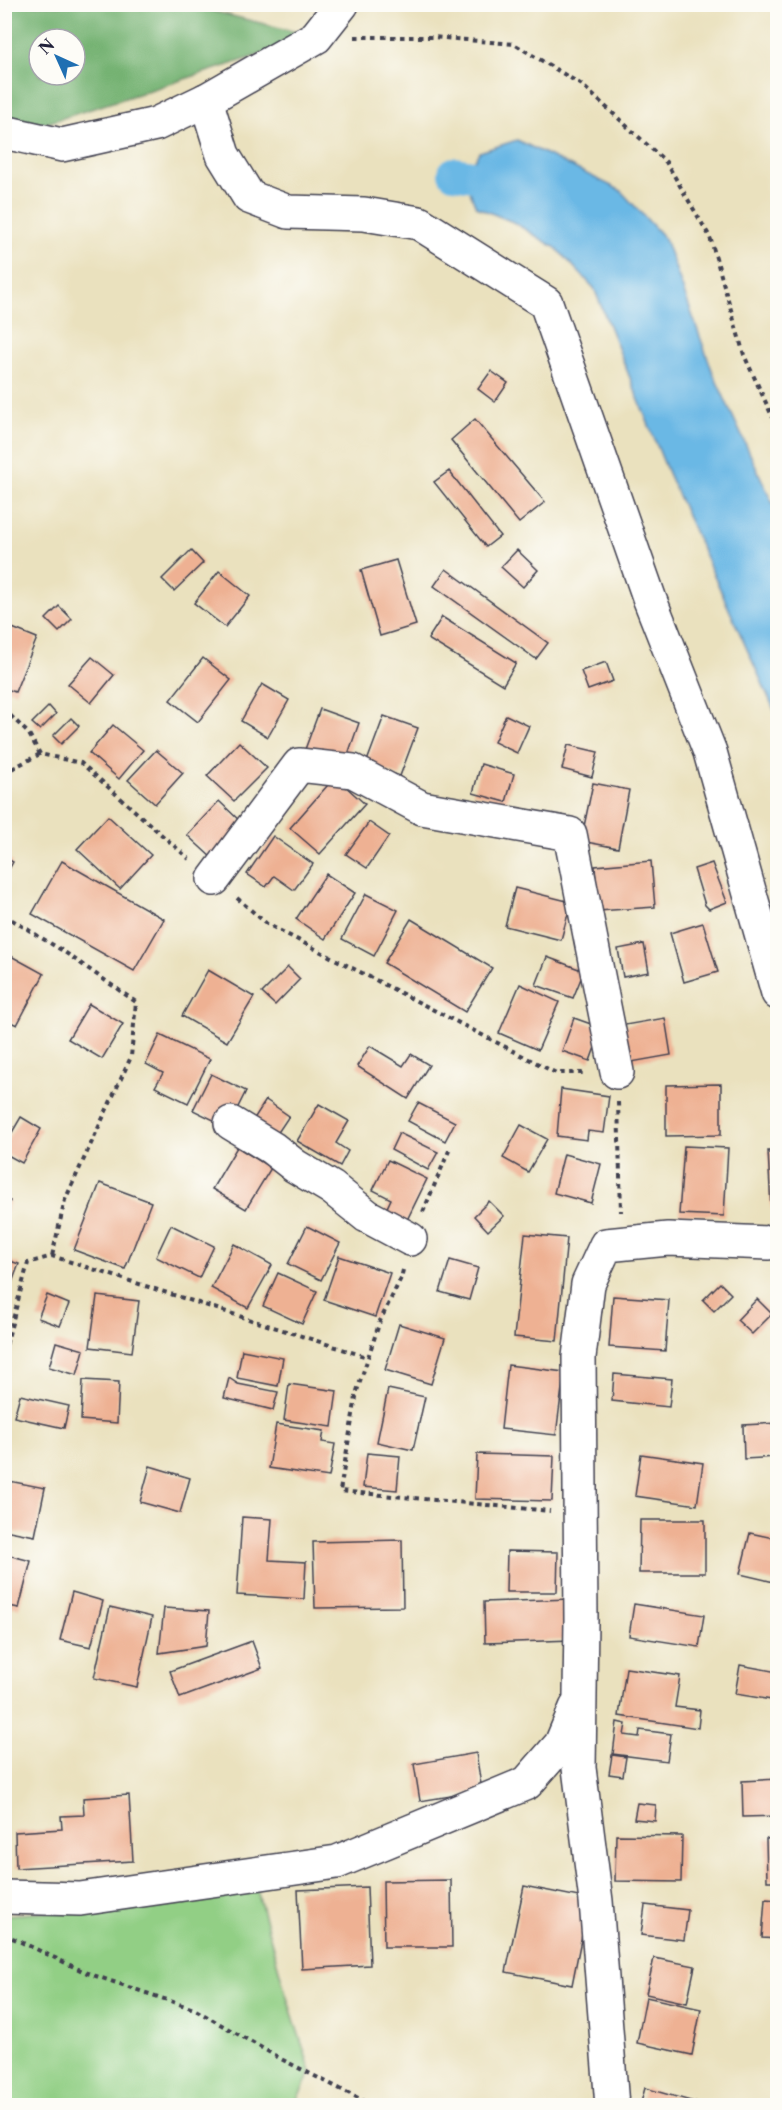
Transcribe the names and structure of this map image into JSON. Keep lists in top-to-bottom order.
{
  "north": "top left"
}
